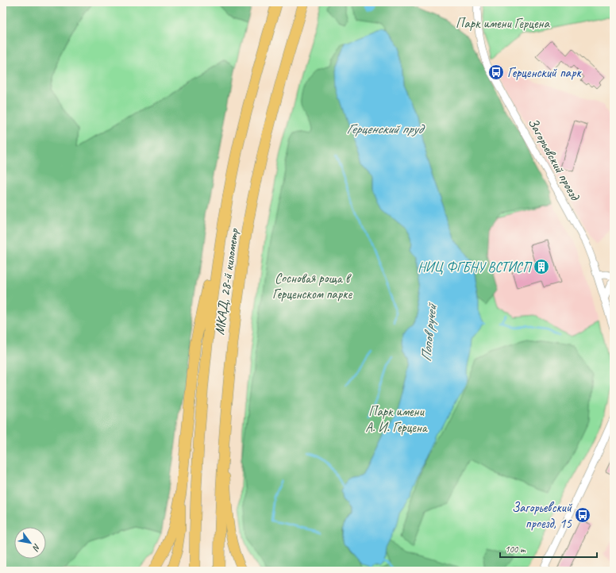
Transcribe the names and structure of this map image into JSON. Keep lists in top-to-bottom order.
{
  "streets": {
    "highway": ["МКАД, 28-й километр"],
    "street": ["Загорьевский проезд"]
  },
  "water": ["Герценский пруд", "Попов ручей"],
  "parks": ["Парк имени Герцена", "Сосновая роща в Герценском парке", "Парк имени А. И. Герцена"],
  "places": {
    "bus stop": ["Герценский парк", "Загорьевский проезд, 15"],
    "building": ["НИЦ ФГБНУ ВСТИСП"]
  },
  "scale_bar": "100 m",
  "north": "bottom right"
}
